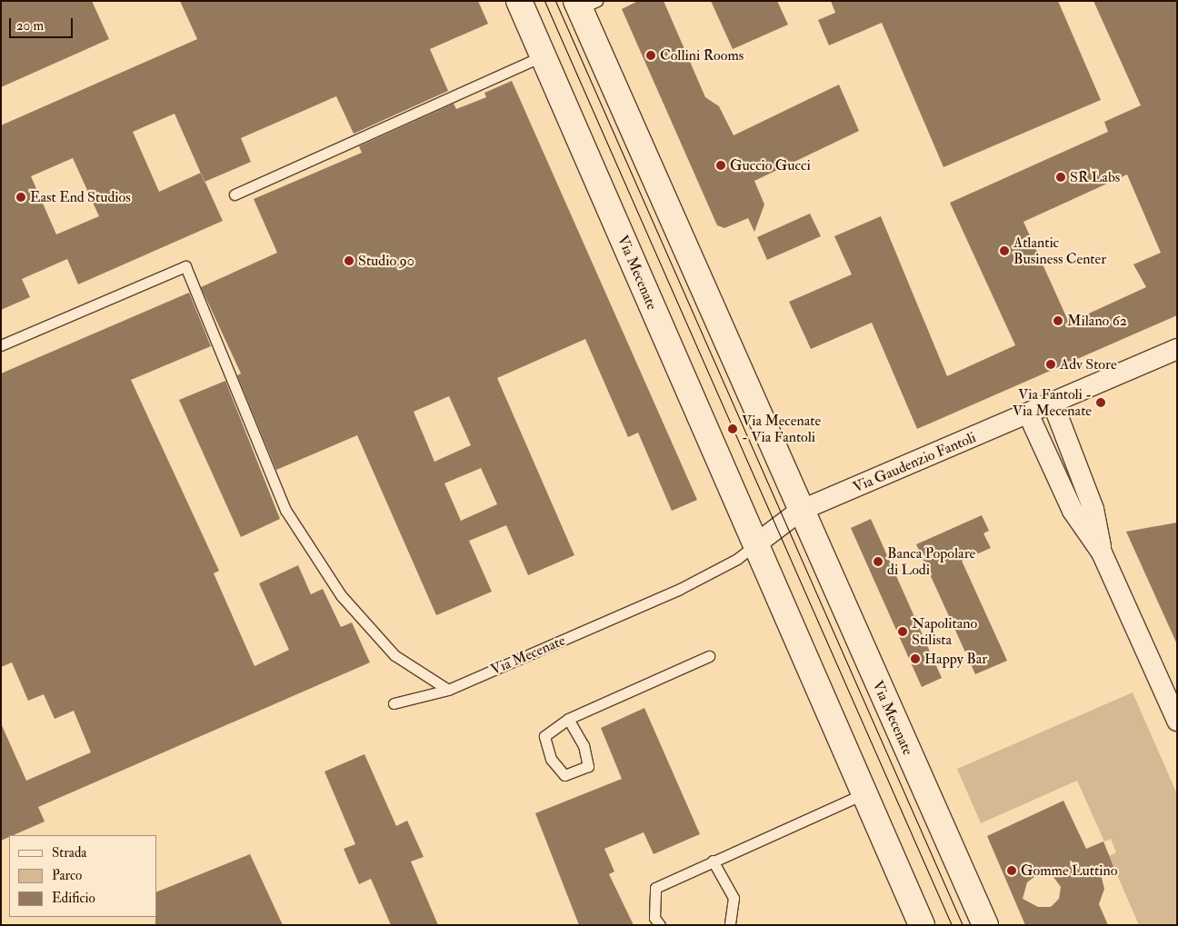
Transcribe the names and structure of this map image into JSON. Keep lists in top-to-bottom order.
{
  "streets": {
    "main road": ["Via Mecenate"],
    "street": ["Via Gaudenzio Fantoli"]
  },
  "crossings": [
    ["Via Mecenate", "Via Gaudenzio Fantoli"]
  ],
  "places": [
    "Collini Rooms",
    "Guccio Gucci",
    "SR Labs",
    "East End Studios",
    "Atlantic Business Center",
    "Studio 90",
    "Milano 62",
    "Adv Store",
    "Via Fantoli - Via Mecenate",
    "Via Mecenate - Via Fantoli",
    "Banca Popolare di Lodi",
    "Napolitano Stilista",
    "Happy Bar",
    "Gomme Luttino"
  ],
  "legend": ["Strada", "Parco", "Edificio"],
  "scale_bar": "20 m"
}
